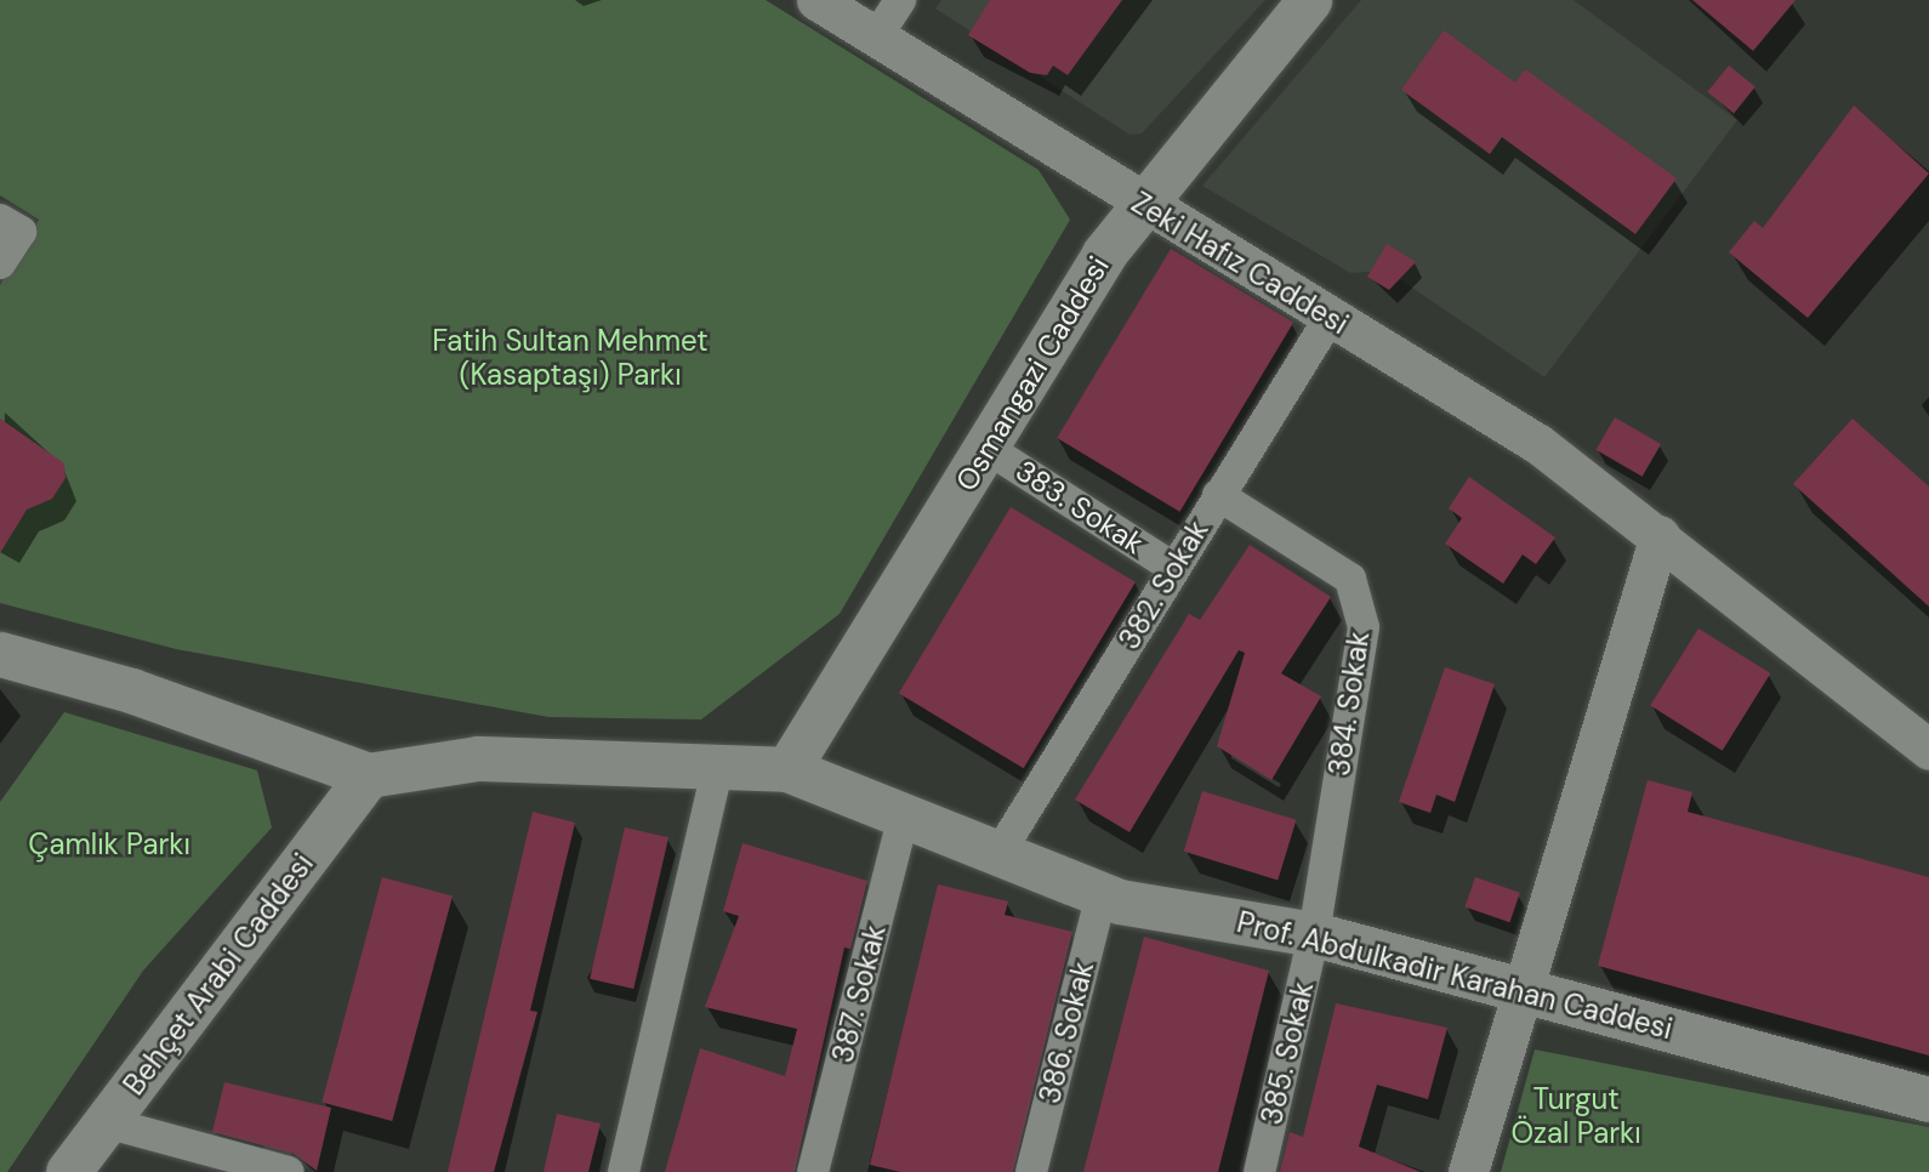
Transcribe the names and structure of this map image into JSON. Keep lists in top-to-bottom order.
{
  "streets": {
    "main road": ["Osmangazi Caddesi", "Behçet Arabi Caddesi", "Prof. Abdulkadir Karahan Caddesi"],
    "street": [
      "Zeki Hafız Caddesi",
      "383. Sokak",
      "382. Sokak",
      "384. Sokak",
      "387. Sokak",
      "386. Sokak",
      "385. Sokak"
    ]
  },
  "crossings": [
    ["Zeki Hafız Caddesi", "Osmangazi Caddesi"],
    ["Zeki Hafız Caddesi", "382. Sokak"],
    ["Osmangazi Caddesi", "383. Sokak"],
    ["Osmangazi Caddesi", "Prof. Abdulkadir Karahan Caddesi"],
    ["383. Sokak", "382. Sokak"],
    ["382. Sokak", "384. Sokak"],
    ["382. Sokak", "Prof. Abdulkadir Karahan Caddesi"],
    ["384. Sokak", "Prof. Abdulkadir Karahan Caddesi"],
    ["384. Sokak", "385. Sokak"],
    ["Behçet Arabi Caddesi", "Prof. Abdulkadir Karahan Caddesi"],
    ["Prof. Abdulkadir Karahan Caddesi", "387. Sokak"],
    ["Prof. Abdulkadir Karahan Caddesi", "386. Sokak"],
    ["Prof. Abdulkadir Karahan Caddesi", "385. Sokak"]
  ],
  "parks": ["Fatih Sultan Mehmet (Kasaptaşı) Parkı", "Çamlık Parkı", "Turgut Özal Parkı"]
}
